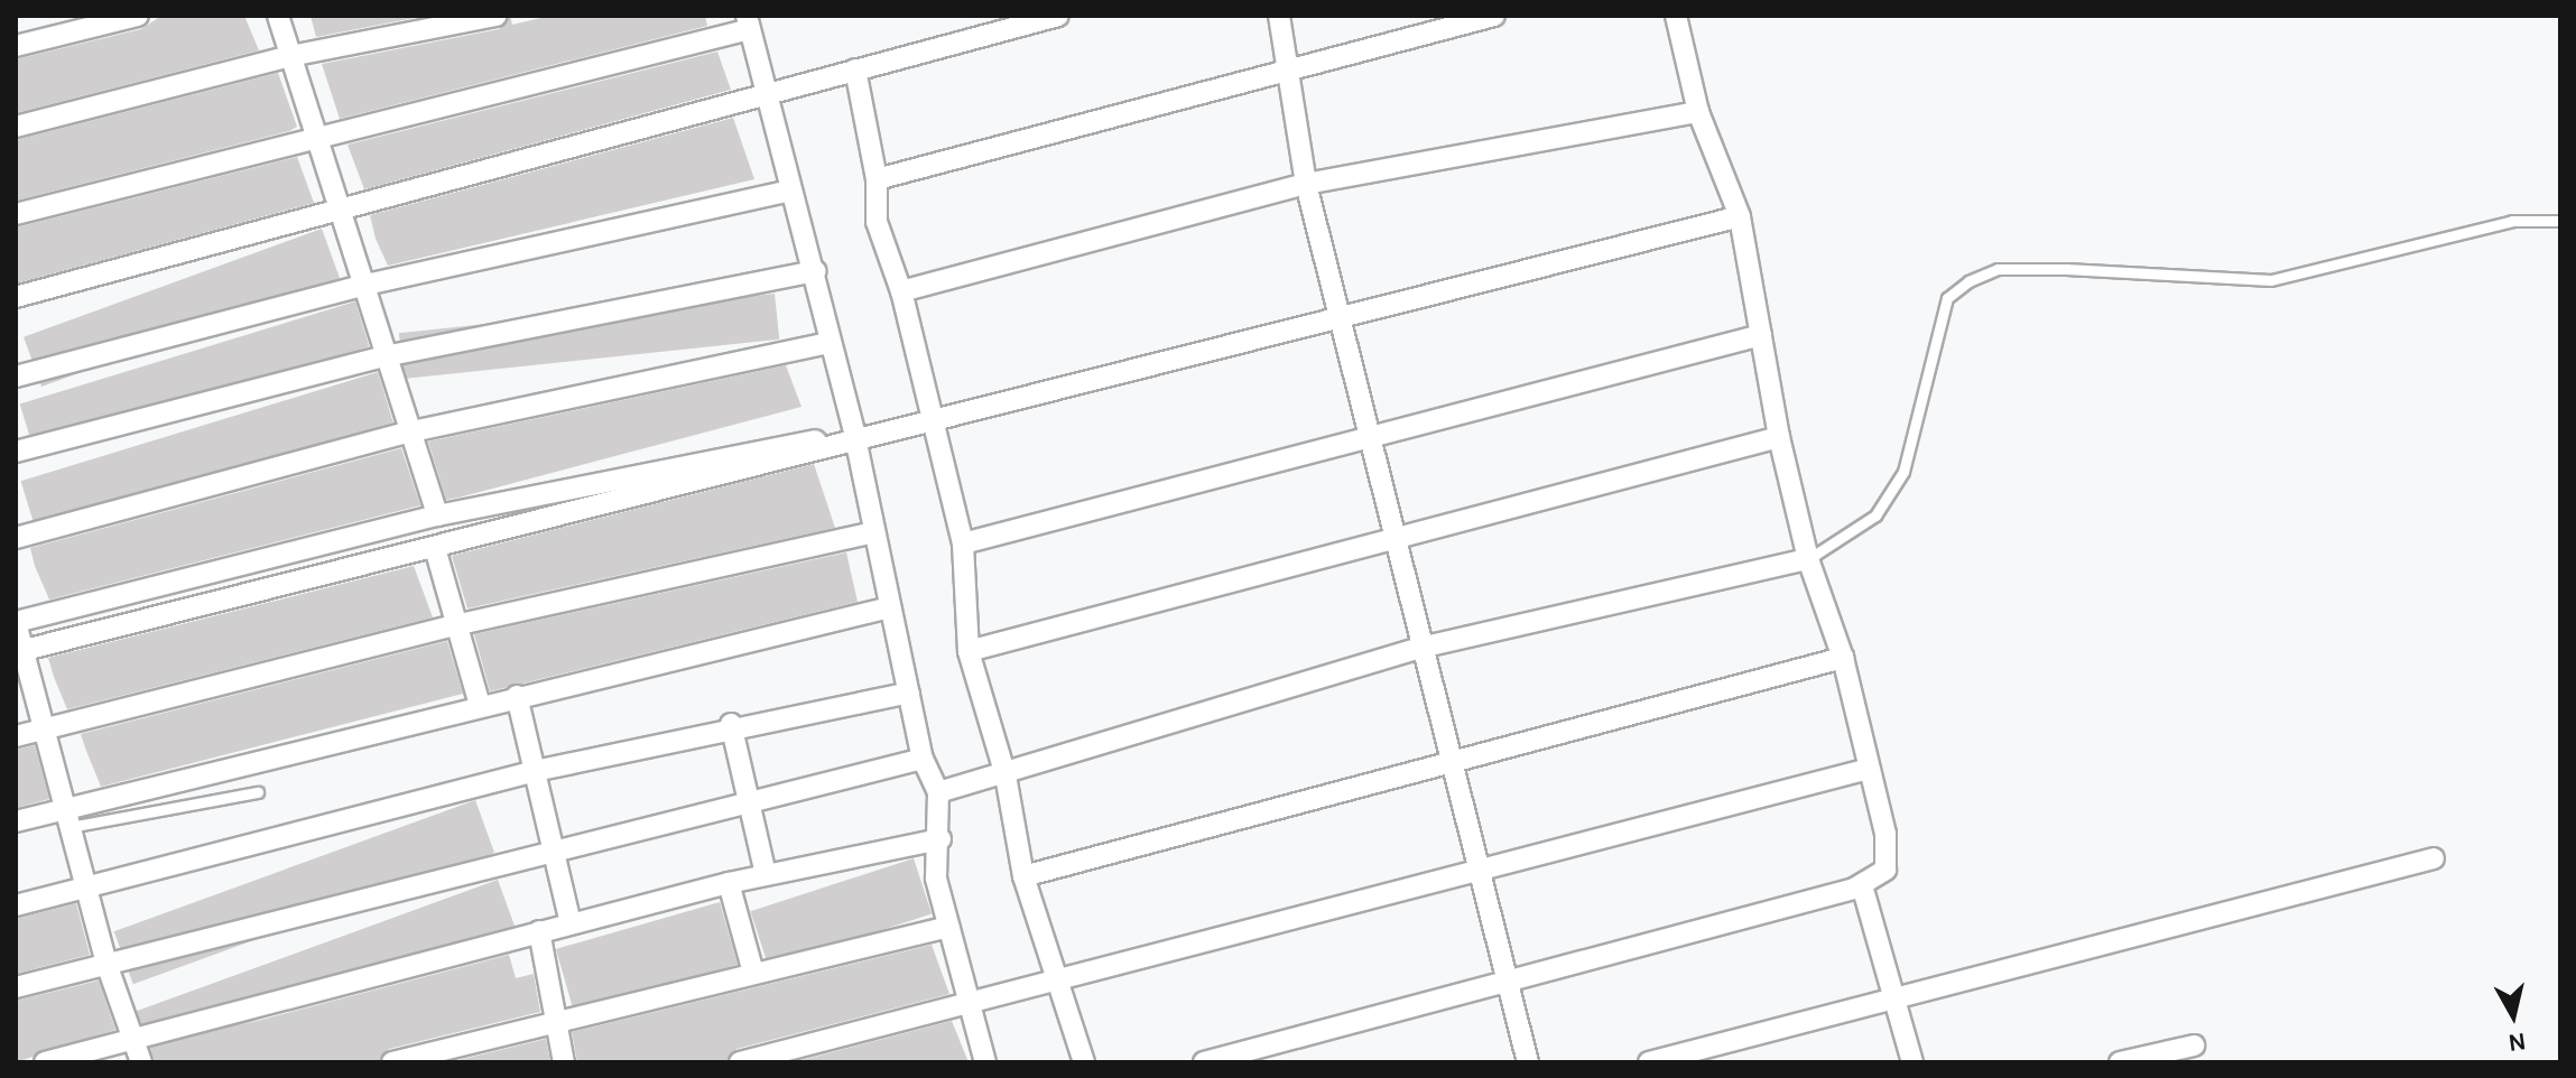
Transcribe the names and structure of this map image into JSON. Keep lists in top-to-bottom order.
{
  "north": "bottom"
}
